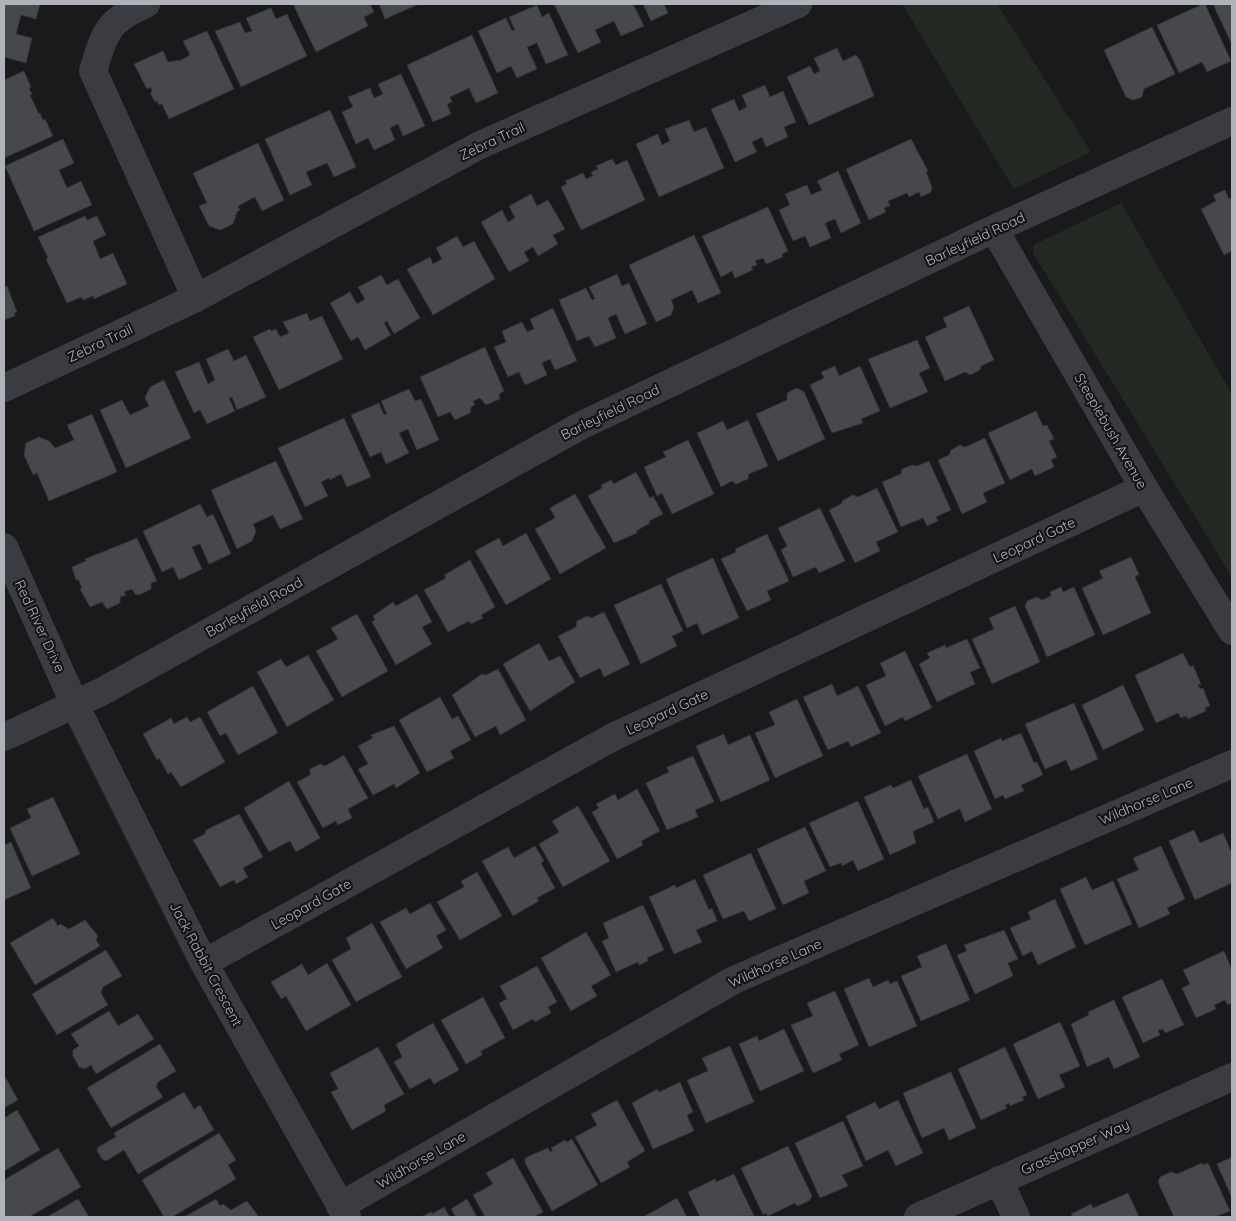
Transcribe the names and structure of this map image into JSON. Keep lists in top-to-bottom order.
{
  "streets": {
    "street": [
      "Zebra Trail",
      "Barleyfield Road",
      "Steeplebush Avenue",
      "Leopard Gate",
      "Red River Drive",
      "Wildhorse Lane",
      "Jack Rabbit Crescent",
      "Grasshopper Way"
    ]
  },
  "crossings": [
    ["Barleyfield Road", "Steeplebush Avenue"],
    ["Barleyfield Road", "Red River Drive"],
    ["Barleyfield Road", "Jack Rabbit Crescent"],
    ["Steeplebush Avenue", "Leopard Gate"],
    ["Leopard Gate", "Jack Rabbit Crescent"],
    ["Red River Drive", "Jack Rabbit Crescent"],
    ["Wildhorse Lane", "Jack Rabbit Crescent"]
  ]
}
